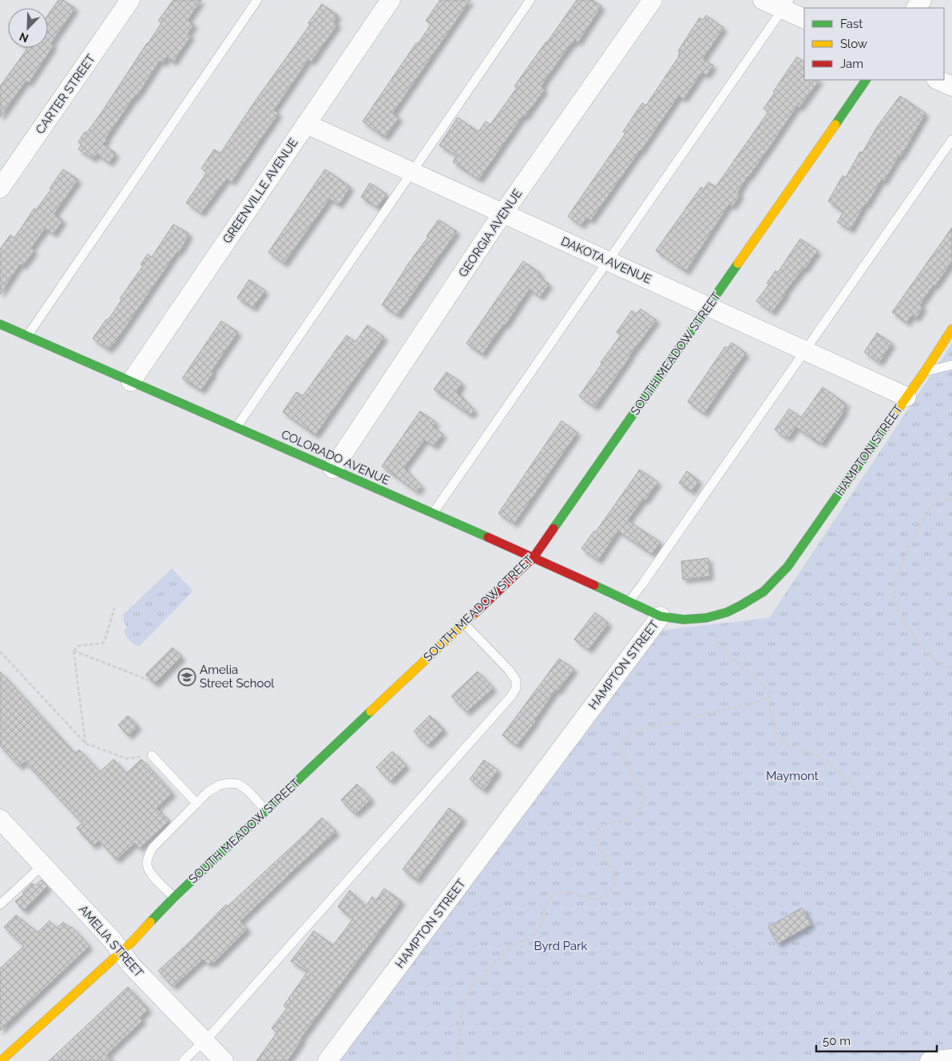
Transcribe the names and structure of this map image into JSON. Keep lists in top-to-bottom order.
{
  "streets": {
    "street": [
      "CARTER STREET",
      "GREENVILLE AVENUE",
      "GEORGIA AVENUE",
      "DAKOTA AVENUE",
      "SOUTH MEADOW STREET",
      "HAMPTON STREET",
      "COLORADO AVENUE",
      "AMELIA STREET"
    ]
  },
  "crossings": [
    ["GREENVILLE AVENUE", "DAKOTA AVENUE"],
    ["GREENVILLE AVENUE", "COLORADO AVENUE"],
    ["GEORGIA AVENUE", "DAKOTA AVENUE"],
    ["GEORGIA AVENUE", "COLORADO AVENUE"],
    ["DAKOTA AVENUE", "SOUTH MEADOW STREET"],
    ["DAKOTA AVENUE", "HAMPTON STREET"],
    ["SOUTH MEADOW STREET", "COLORADO AVENUE"],
    ["SOUTH MEADOW STREET", "AMELIA STREET"],
    ["HAMPTON STREET", "COLORADO AVENUE"]
  ],
  "parks": ["Maymont", "Byrd Park"],
  "places": {
    "school or university": ["Amelia Street School"]
  },
  "legend": ["Fast", "Slow", "Jam"],
  "scale_bar": "50 m",
  "north": "bottom left"
}
